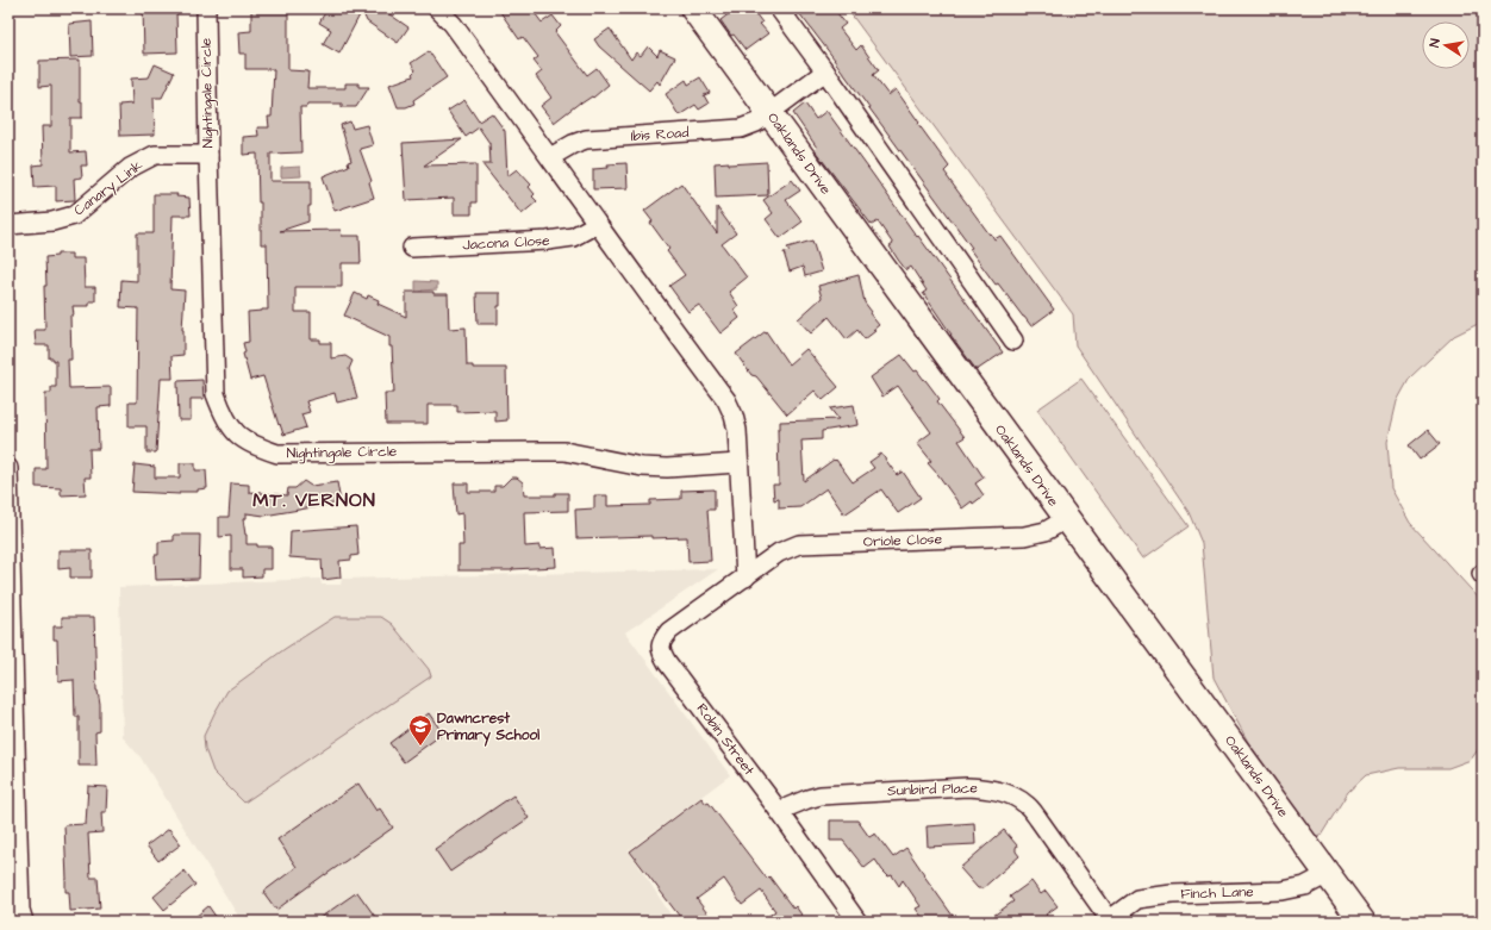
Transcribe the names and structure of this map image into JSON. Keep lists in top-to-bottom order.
{
  "streets": {
    "street": [
      "Nightingale Circle",
      "Ibis Road",
      "Oaklands Drive",
      "Canary Link",
      "Jacona Close",
      "Oriole Close",
      "Robin Street",
      "Sunbird Place",
      "Finch Lane"
    ]
  },
  "crossings": [
    ["Nightingale Circle", "Canary Link"],
    ["Ibis Road", "Oaklands Drive"],
    ["Oaklands Drive", "Oriole Close"],
    ["Oaklands Drive", "Finch Lane"],
    ["Oriole Close", "Robin Street"],
    ["Robin Street", "Sunbird Place"],
    ["Sunbird Place", "Finch Lane"]
  ],
  "districts": ["MT. VERNON"],
  "places": {
    "school or university": ["Dawncrest Primary School"]
  },
  "north": "left"
}
